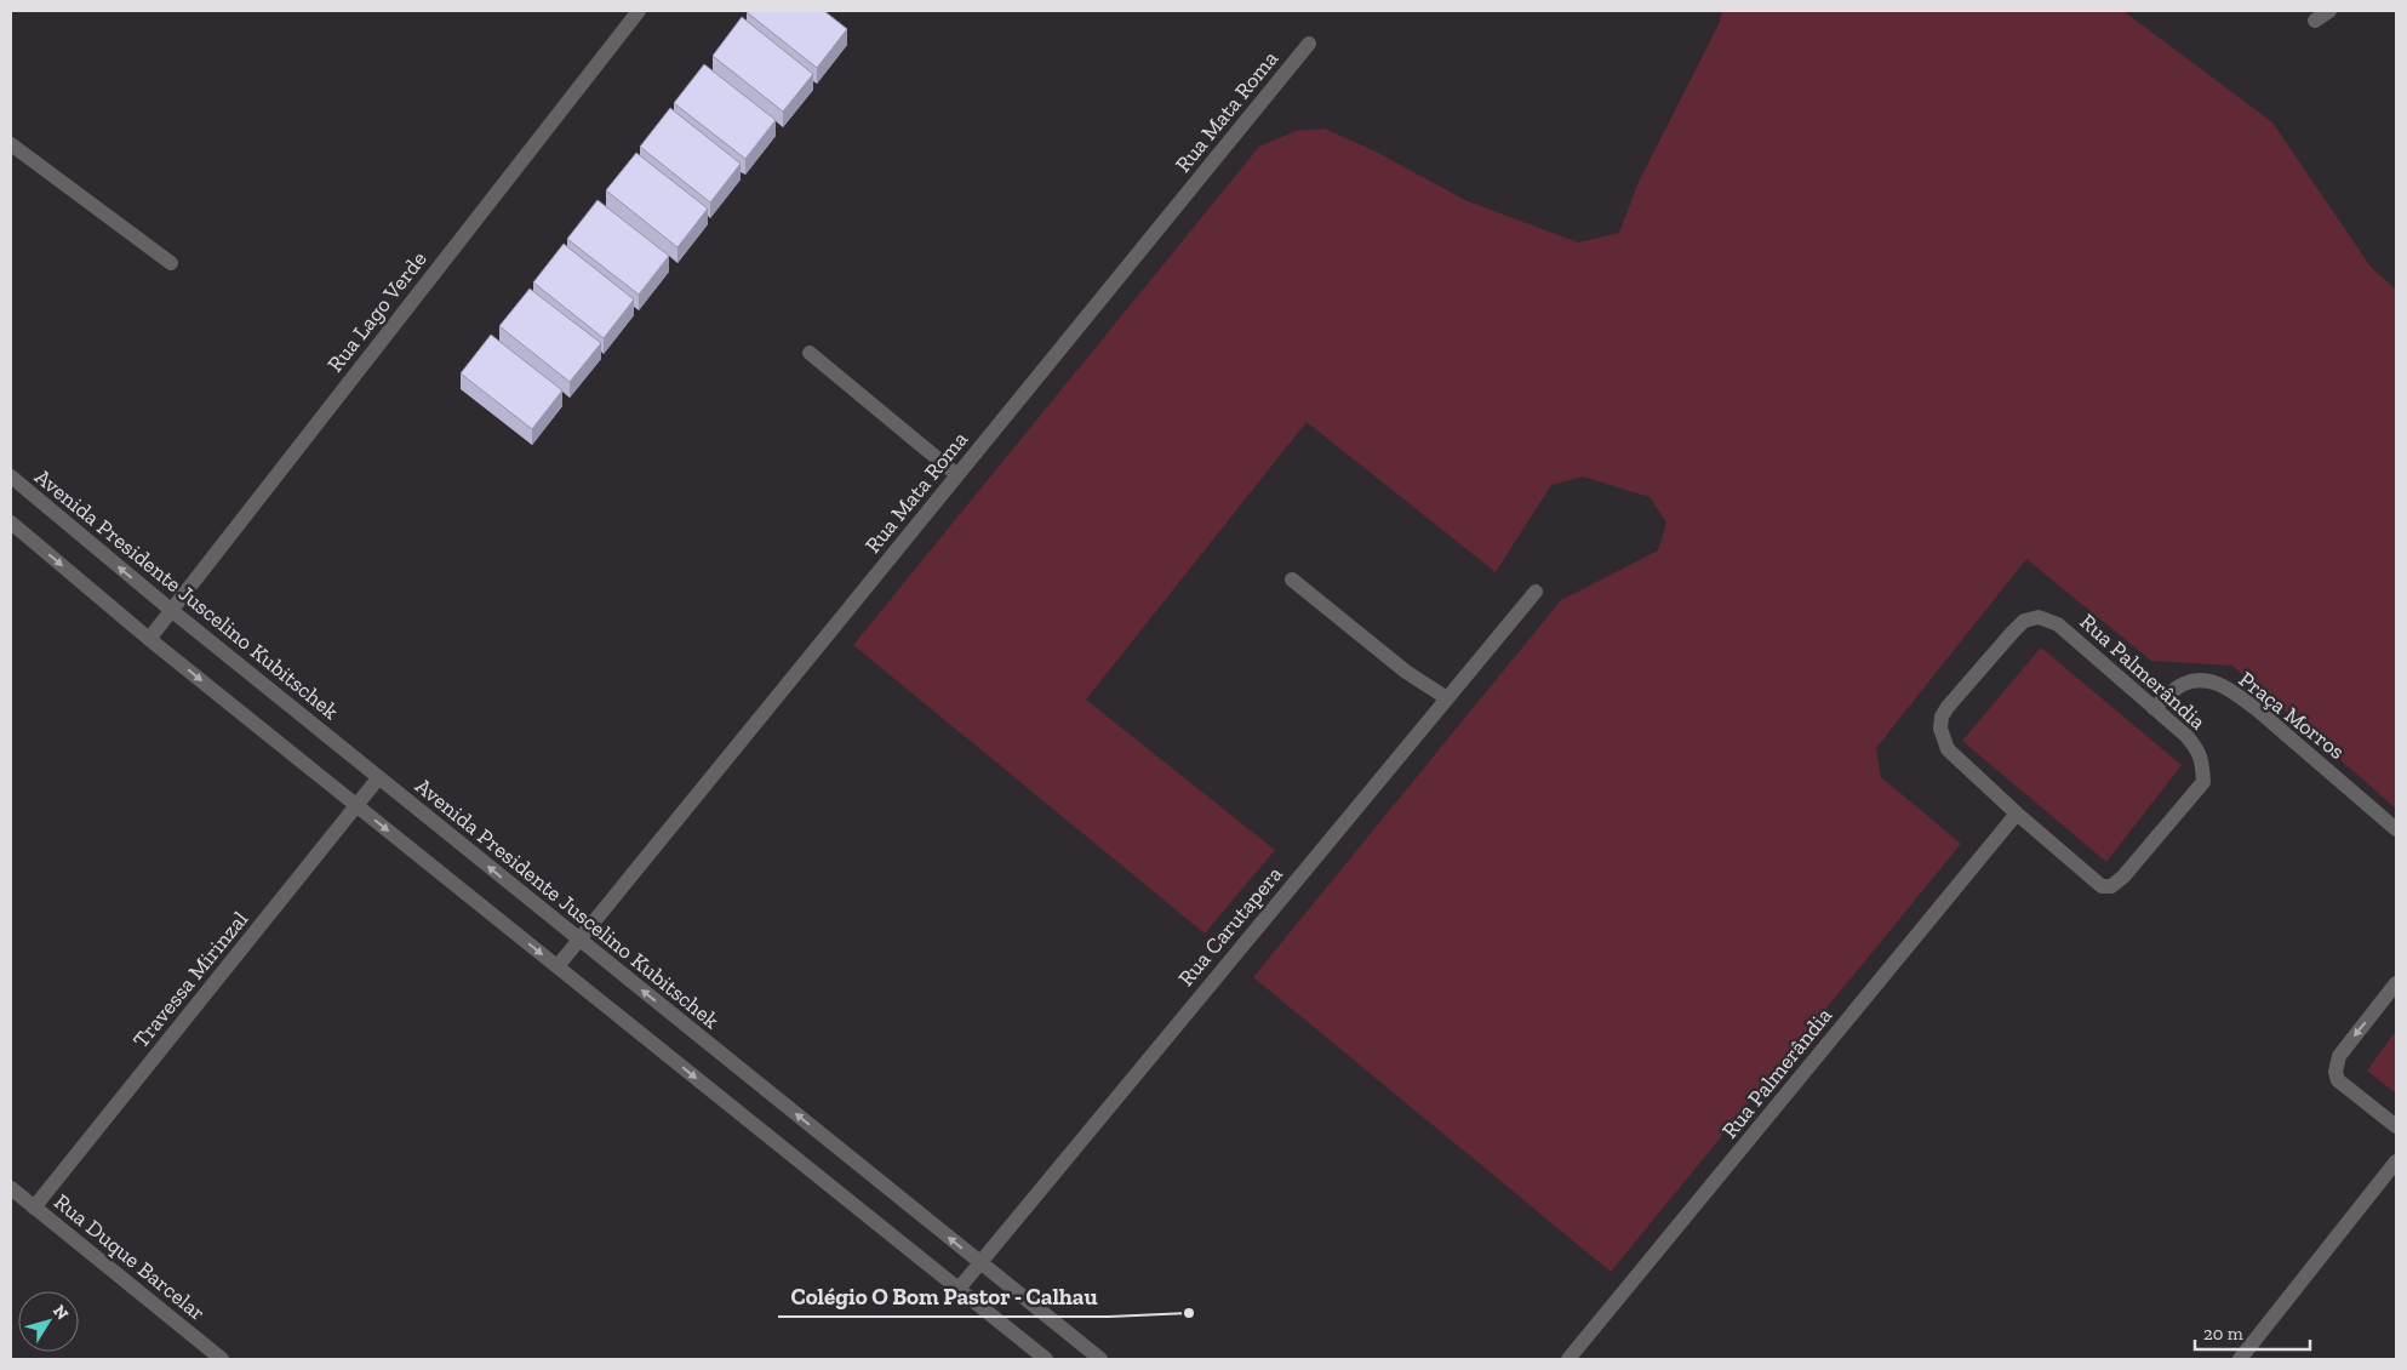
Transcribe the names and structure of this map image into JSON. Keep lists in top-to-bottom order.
{
  "streets": {
    "street": [
      "Rua Mata Roma",
      "Rua Lago Verde",
      "Avenida Presidente Juscelino Kubitschek",
      "Rua Palmerândia",
      "Praça Morros",
      "Rua Carutapera",
      "Travessa Mirinzal",
      "Rua Duque Barcelar"
    ]
  },
  "crossings": [
    ["Rua Mata Roma", "Avenida Presidente Juscelino Kubitschek"],
    ["Rua Lago Verde", "Avenida Presidente Juscelino Kubitschek"],
    ["Avenida Presidente Juscelino Kubitschek", "Rua Carutapera"],
    ["Avenida Presidente Juscelino Kubitschek", "Travessa Mirinzal"],
    ["Rua Palmerândia", "Praça Morros"],
    ["Travessa Mirinzal", "Rua Duque Barcelar"]
  ],
  "places": ["Colégio O Bom Pastor - Calhau"],
  "scale_bar": "20 m",
  "north": "top right"
}
